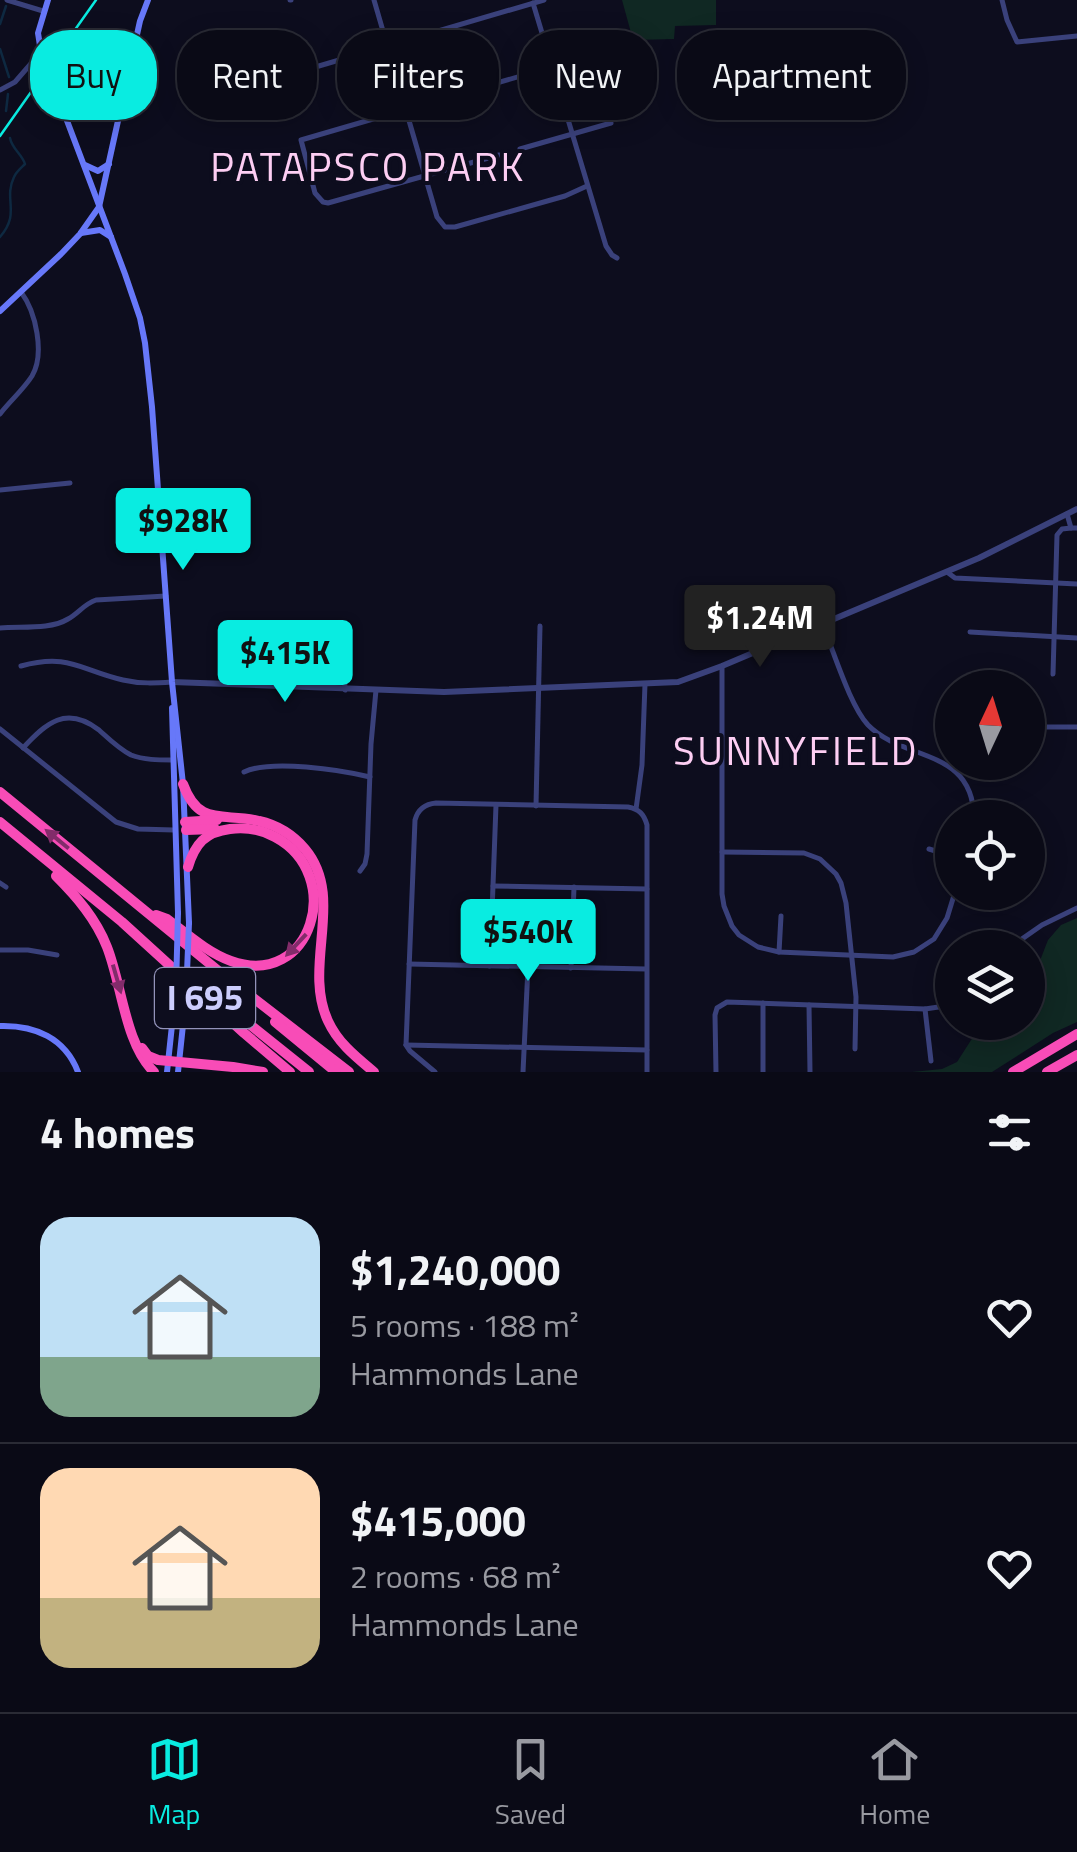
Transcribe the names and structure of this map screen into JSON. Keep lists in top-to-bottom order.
{
  "streets": {
    "highway": ["I 695"]
  },
  "districts": ["PATAPSCO PARK", "SUNNYFIELD"],
  "north": "top",
  "page": {
    "chip": [
      "Buy",
      "Rent",
      "Filters",
      "New",
      "Apartment"
    ],
    "price": [
      "$928K",
      "$1.24M",
      "$415K",
      "$540K"
    ],
    "heading": "4 homes",
    "list": [
      {
        "name": "$1,240,000",
        "note": "5 rooms · 188 m² · Hammonds Lane"
      },
      {
        "name": "$415,000",
        "note": "2 rooms · 68 m² · Hammonds Lane"
      }
    ],
    "tabs": ["Map", "Saved", "Home"]
  }
}
